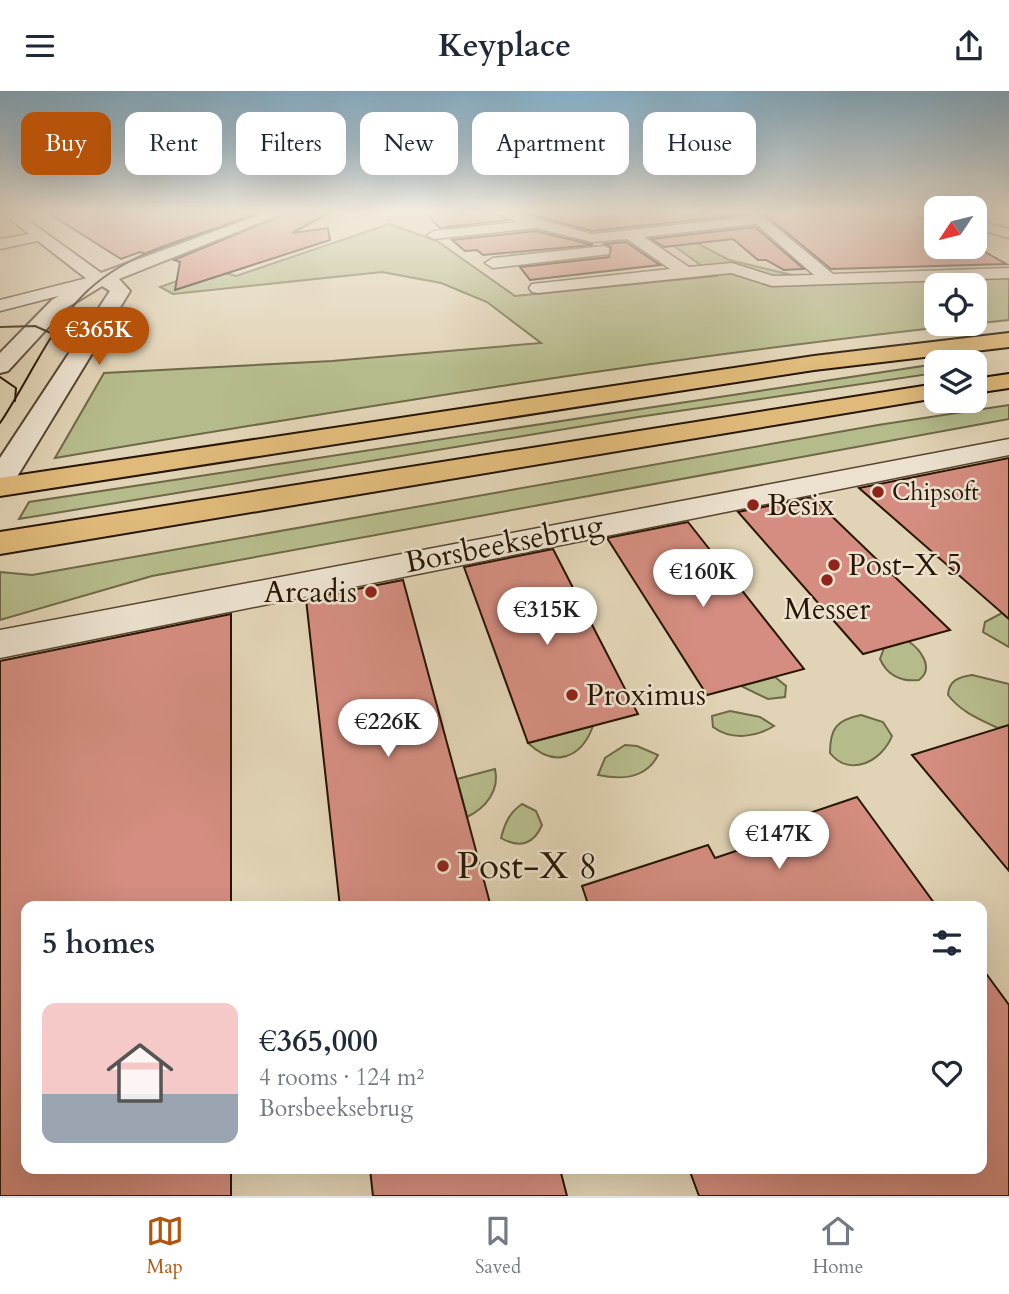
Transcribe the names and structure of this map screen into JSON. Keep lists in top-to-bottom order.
{
  "streets": {
    "street": ["Borsbeeksebrug"]
  },
  "places": [
    "Chipsoft",
    "Besix",
    "Post-X 5",
    "Messer",
    "Arcadis",
    "Proximus",
    "Post-X 8"
  ],
  "north": "bottom left",
  "page": {
    "header": "Keyplace",
    "chip": [
      "Buy",
      "Rent",
      "Filters",
      "New",
      "Apartment",
      "House"
    ],
    "price": [
      "€365K",
      "€160K",
      "€315K",
      "€226K",
      "€147K"
    ],
    "heading": "5 homes",
    "list": [
      {
        "name": "€365,000",
        "note": "4 rooms · 124 m² · Borsbeeksebrug"
      }
    ],
    "tabs": ["Map", "Saved", "Home"]
  }
}
